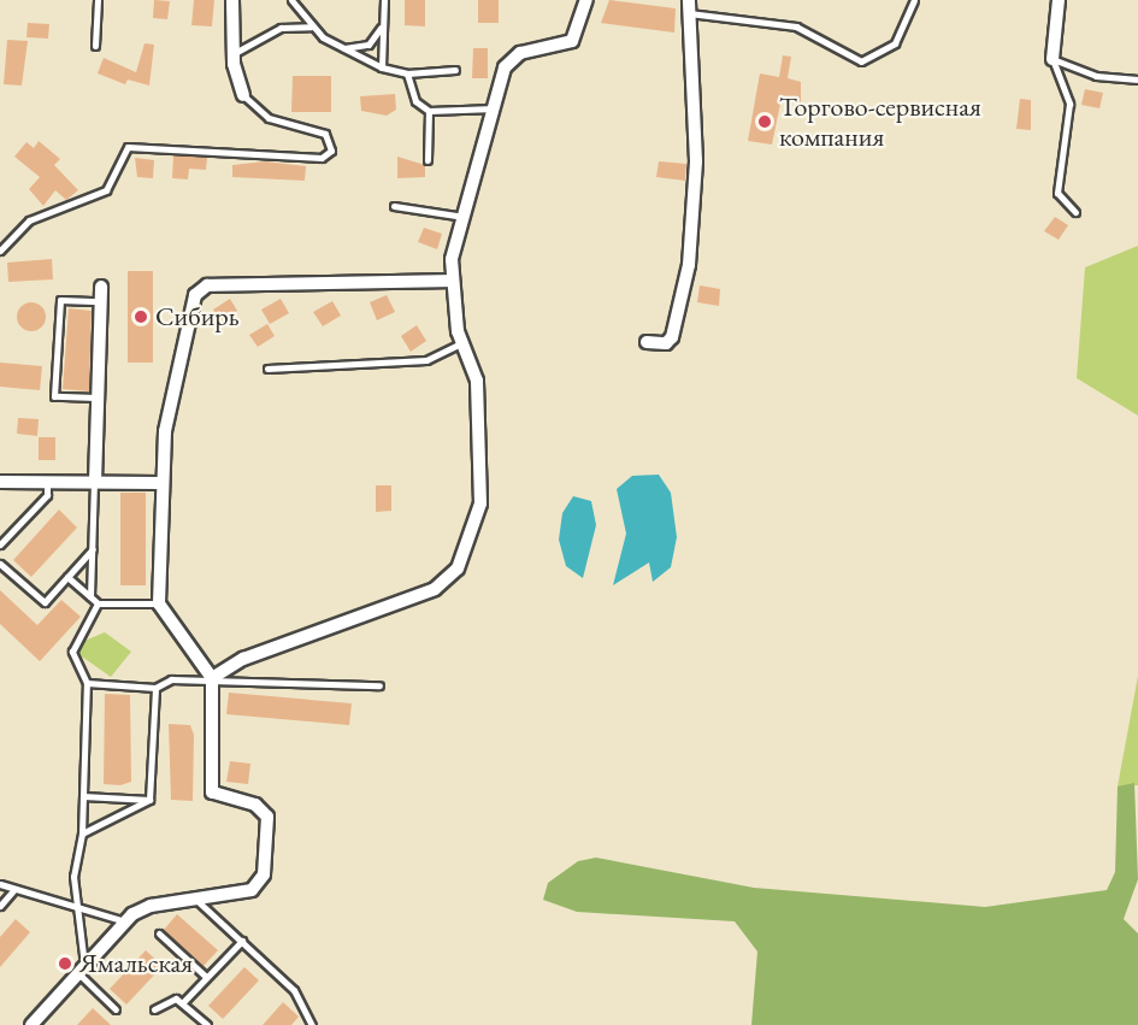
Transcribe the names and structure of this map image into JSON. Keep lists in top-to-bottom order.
{
  "places": ["Торгово-сервисная компания", "Сибирь", "Ямальская"]
}
